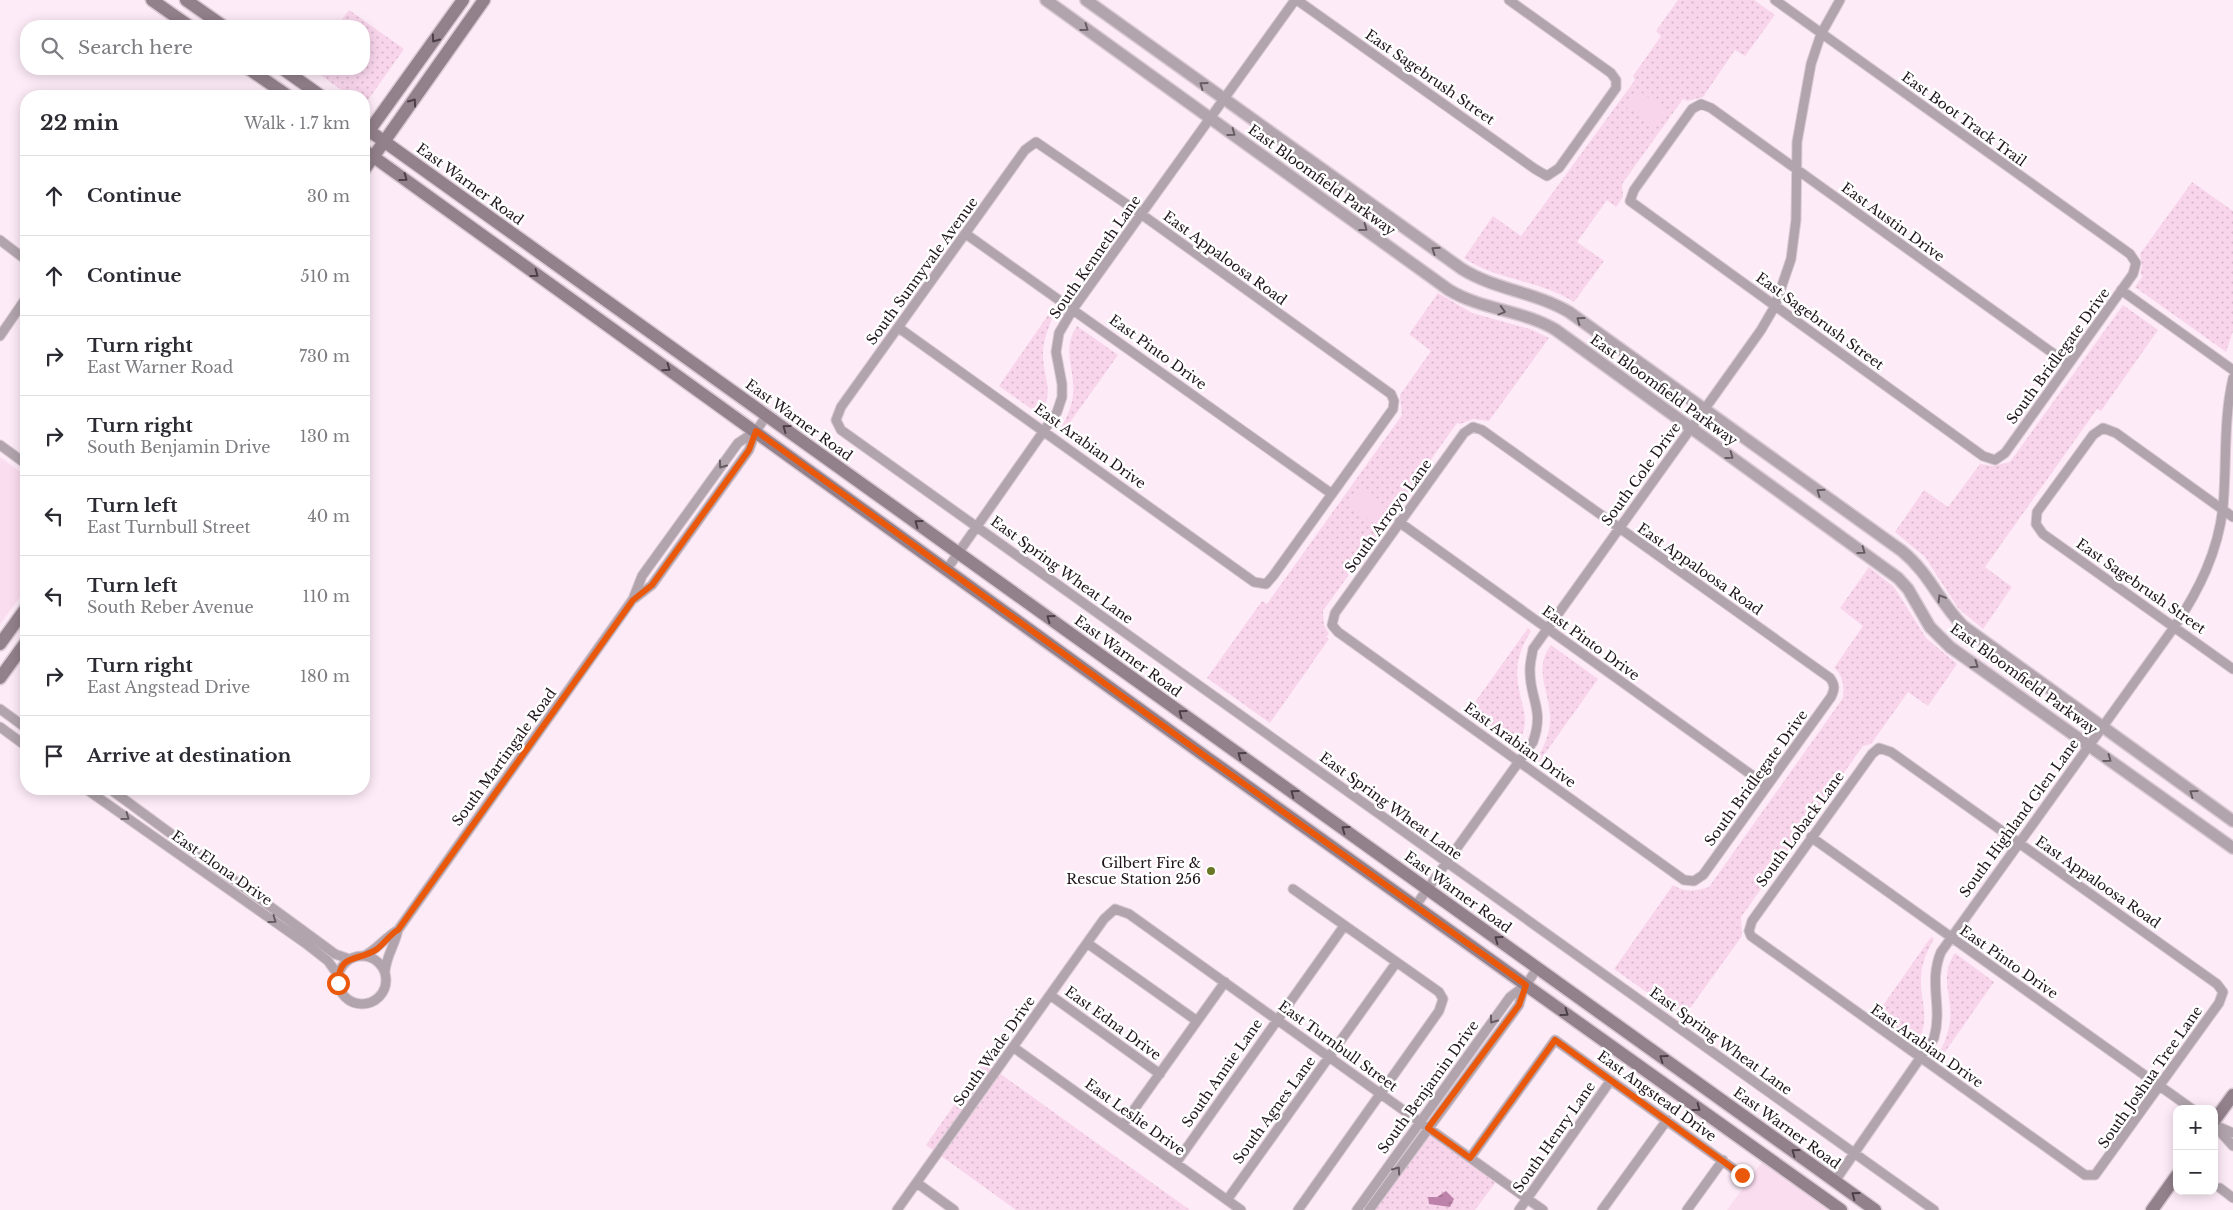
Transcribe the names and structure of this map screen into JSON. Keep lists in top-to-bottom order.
{
  "streets": {
    "main road": ["East Warner Road"],
    "street": [
      "East Sagebrush Street",
      "East Boot Track Trail",
      "East Bloomfield Parkway",
      "East Austin Drive",
      "South Kenneth Lane",
      "East Appaloosa Road",
      "South Sunnyvale Avenue",
      "East Pinto Drive",
      "South Bridlegate Drive",
      "East Arabian Drive",
      "South Cole Drive",
      "South Arroyo Lane",
      "East Spring Wheat Lane",
      "South Martingale Road",
      "South Highland Glen Lane",
      "South Loback Lane",
      "East Elona Drive",
      "East Edna Drive",
      "East Turnbull Street",
      "South Wade Drive",
      "South Annie Lane",
      "South Joshua Tree Lane",
      "South Benjamin Drive",
      "East Angstead Drive",
      "South Agnes Lane",
      "East Leslie Drive",
      "South Henry Lane"
    ]
  },
  "crossings": [
    ["East Sagebrush Street", "East Austin Drive"],
    ["East Sagebrush Street", "South Kenneth Lane"],
    ["East Sagebrush Street", "South Bridlegate Drive"],
    ["East Sagebrush Street", "South Cole Drive"],
    ["East Sagebrush Street", "South Highland Glen Lane"],
    ["East Boot Track Trail", "South Bridlegate Drive"],
    ["East Boot Track Trail", "South Cole Drive"],
    ["East Bloomfield Parkway", "South Kenneth Lane"],
    ["East Bloomfield Parkway", "South Cole Drive"],
    ["East Bloomfield Parkway", "South Highland Glen Lane"],
    ["East Warner Road", "South Kenneth Lane"],
    ["East Warner Road", "South Cole Drive"],
    ["East Warner Road", "South Martingale Road"],
    ["East Warner Road", "South Highland Glen Lane"],
    ["East Warner Road", "South Benjamin Drive"],
    ["East Austin Drive", "South Bridlegate Drive"],
    ["East Austin Drive", "South Cole Drive"],
    ["South Kenneth Lane", "East Appaloosa Road"],
    ["South Kenneth Lane", "East Pinto Drive"],
    ["South Kenneth Lane", "East Arabian Drive"],
    ["South Kenneth Lane", "East Spring Wheat Lane"],
    ["East Appaloosa Road", "South Sunnyvale Avenue"],
    ["East Appaloosa Road", "East Pinto Drive"],
    ["East Appaloosa Road", "South Bridlegate Drive"],
    ["East Appaloosa Road", "East Arabian Drive"],
    ["East Appaloosa Road", "South Cole Drive"],
    ["East Appaloosa Road", "South Arroyo Lane"],
    ["East Appaloosa Road", "South Highland Glen Lane"],
    ["East Appaloosa Road", "South Loback Lane"],
    ["East Appaloosa Road", "South Joshua Tree Lane"],
    ["South Sunnyvale Avenue", "East Pinto Drive"],
    ["South Sunnyvale Avenue", "East Arabian Drive"],
    ["South Sunnyvale Avenue", "East Spring Wheat Lane"],
    ["East Pinto Drive", "South Bridlegate Drive"],
    ["East Pinto Drive", "East Arabian Drive"],
    ["East Pinto Drive", "South Cole Drive"],
    ["East Pinto Drive", "South Arroyo Lane"],
    ["East Pinto Drive", "South Highland Glen Lane"],
    ["East Pinto Drive", "South Loback Lane"],
    ["East Pinto Drive", "South Joshua Tree Lane"],
    ["South Bridlegate Drive", "East Arabian Drive"],
    ["East Arabian Drive", "South Cole Drive"],
    ["East Arabian Drive", "South Arroyo Lane"],
    ["East Arabian Drive", "South Highland Glen Lane"],
    ["East Arabian Drive", "South Loback Lane"],
    ["East Arabian Drive", "South Joshua Tree Lane"],
    ["South Cole Drive", "East Spring Wheat Lane"],
    ["East Spring Wheat Lane", "South Highland Glen Lane"],
    ["South Martingale Road", "East Elona Drive"],
    ["East Edna Drive", "South Wade Drive"],
    ["East Turnbull Street", "South Wade Drive"],
    ["East Turnbull Street", "South Annie Lane"],
    ["East Turnbull Street", "South Benjamin Drive"],
    ["East Turnbull Street", "East Angstead Drive"],
    ["East Turnbull Street", "South Agnes Lane"],
    ["East Turnbull Street", "South Henry Lane"],
    ["South Wade Drive", "East Leslie Drive"],
    ["South Annie Lane", "East Leslie Drive"],
    ["East Angstead Drive", "South Henry Lane"],
    ["South Agnes Lane", "East Leslie Drive"]
  ],
  "places": ["Gilbert Fire & Rescue Station 256"],
  "page": {
    "search": "Search here",
    "heading": ["22 min", "Walk · 1.7 km"],
    "list": [
      ["Continue", "30 m"],
      ["Continue", "510 m"],
      ["Turn right", "East Warner Road", "730 m"],
      ["Turn right", "South Benjamin Drive", "130 m"],
      ["Turn left", "East Turnbull Street", "40 m"],
      ["Turn left", "South Reber Avenue", "110 m"],
      ["Turn right", "East Angstead Drive", "180 m"],
      "Arrive at destination"
    ],
    "map_buttons": ["+", "−"]
  }
}
